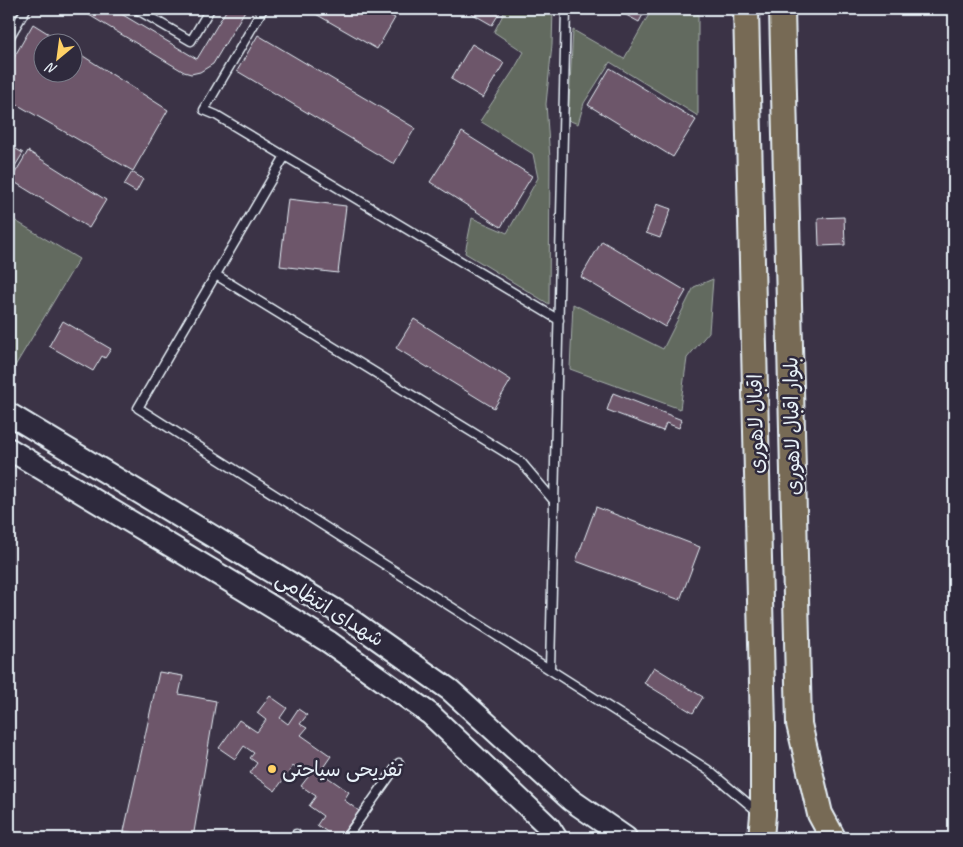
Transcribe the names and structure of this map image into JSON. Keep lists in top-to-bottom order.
{
  "streets": {
    "main road": ["اقبال لاهوری", "بلوار اقبال لاهوری", "شهدای انتظامی"]
  },
  "places": ["تفریحی سیاحتی"],
  "north": "bottom left"
}
